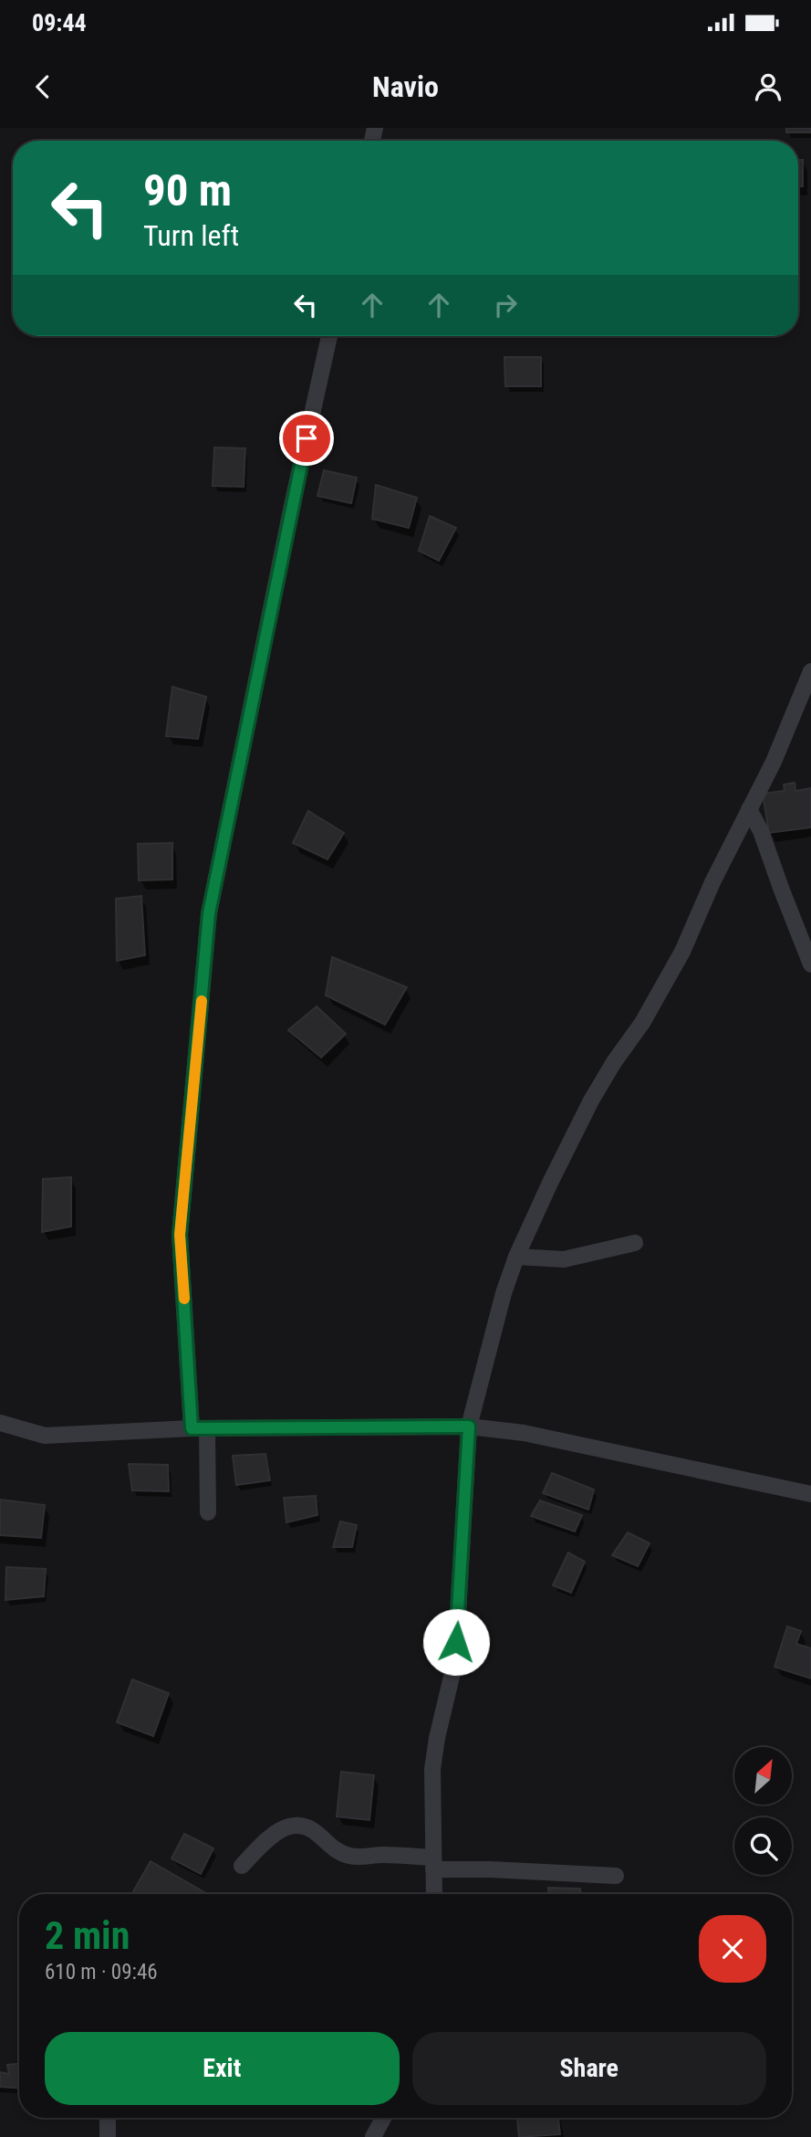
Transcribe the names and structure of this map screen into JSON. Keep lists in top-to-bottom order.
{
  "north": "top right",
  "page": {
    "status": "09:44",
    "header": "Navio",
    "turn": ["90 m", "Turn left"],
    "heading": ["2 min", "610 m · 09:46"],
    "buttons": ["Exit", "Share"]
  }
}
